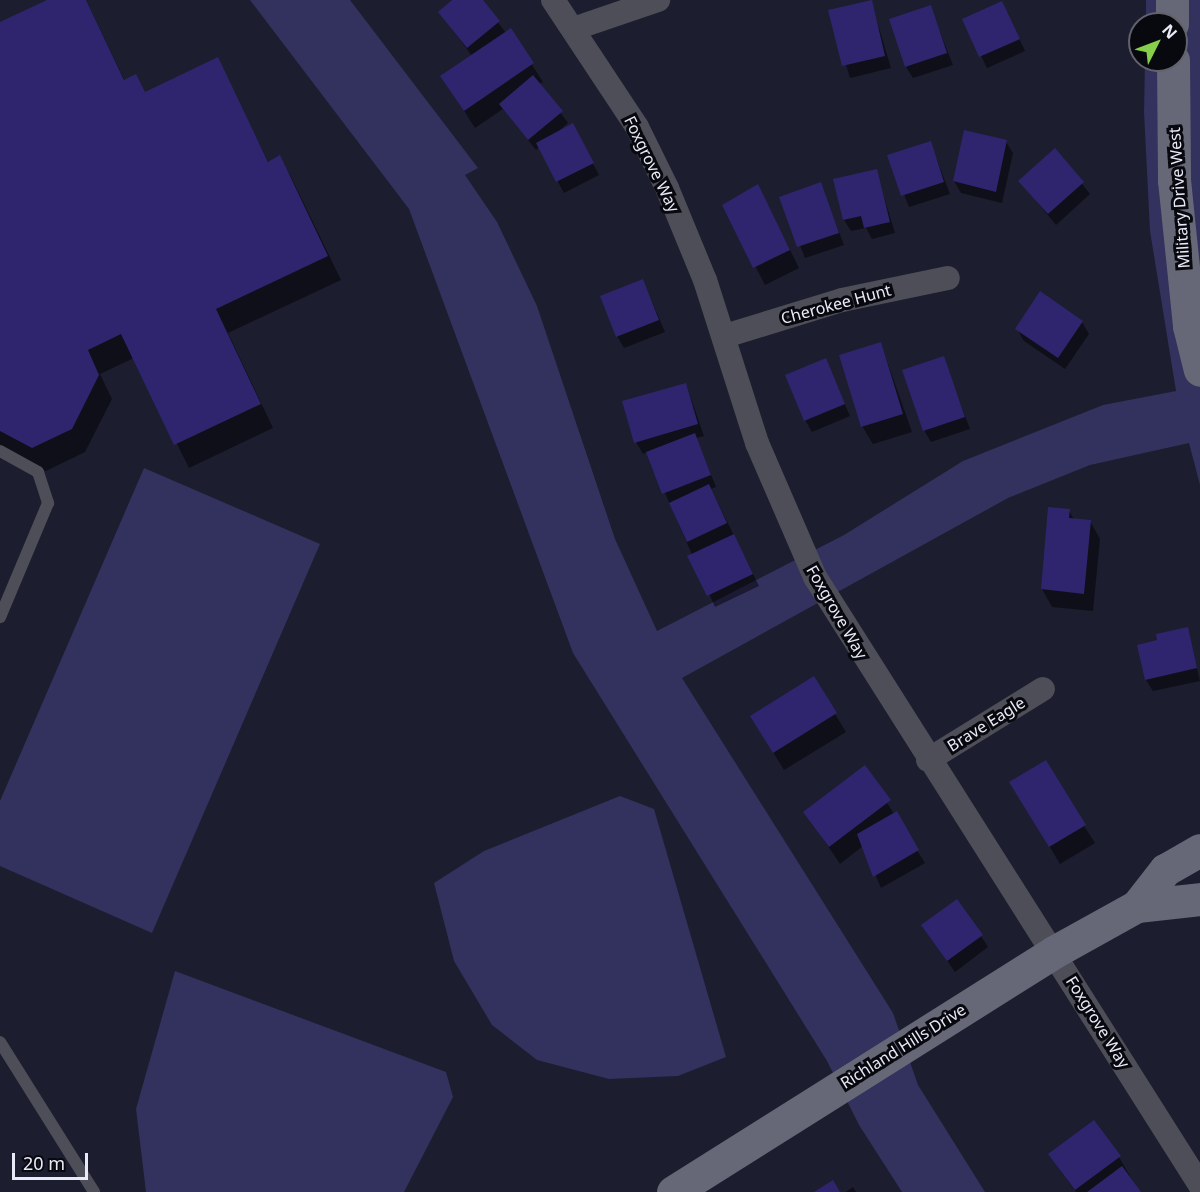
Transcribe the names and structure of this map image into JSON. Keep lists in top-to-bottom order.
{
  "streets": {
    "street": [
      "Foxgrove Way",
      "Military Drive West",
      "Cherokee Hunt",
      "Brave Eagle",
      "Richland Hills Drive"
    ]
  },
  "crossings": [
    ["Foxgrove Way", "Cherokee Hunt"],
    ["Foxgrove Way", "Brave Eagle"],
    ["Foxgrove Way", "Richland Hills Drive"]
  ],
  "scale_bar": "20 m",
  "north": "top right"
}
